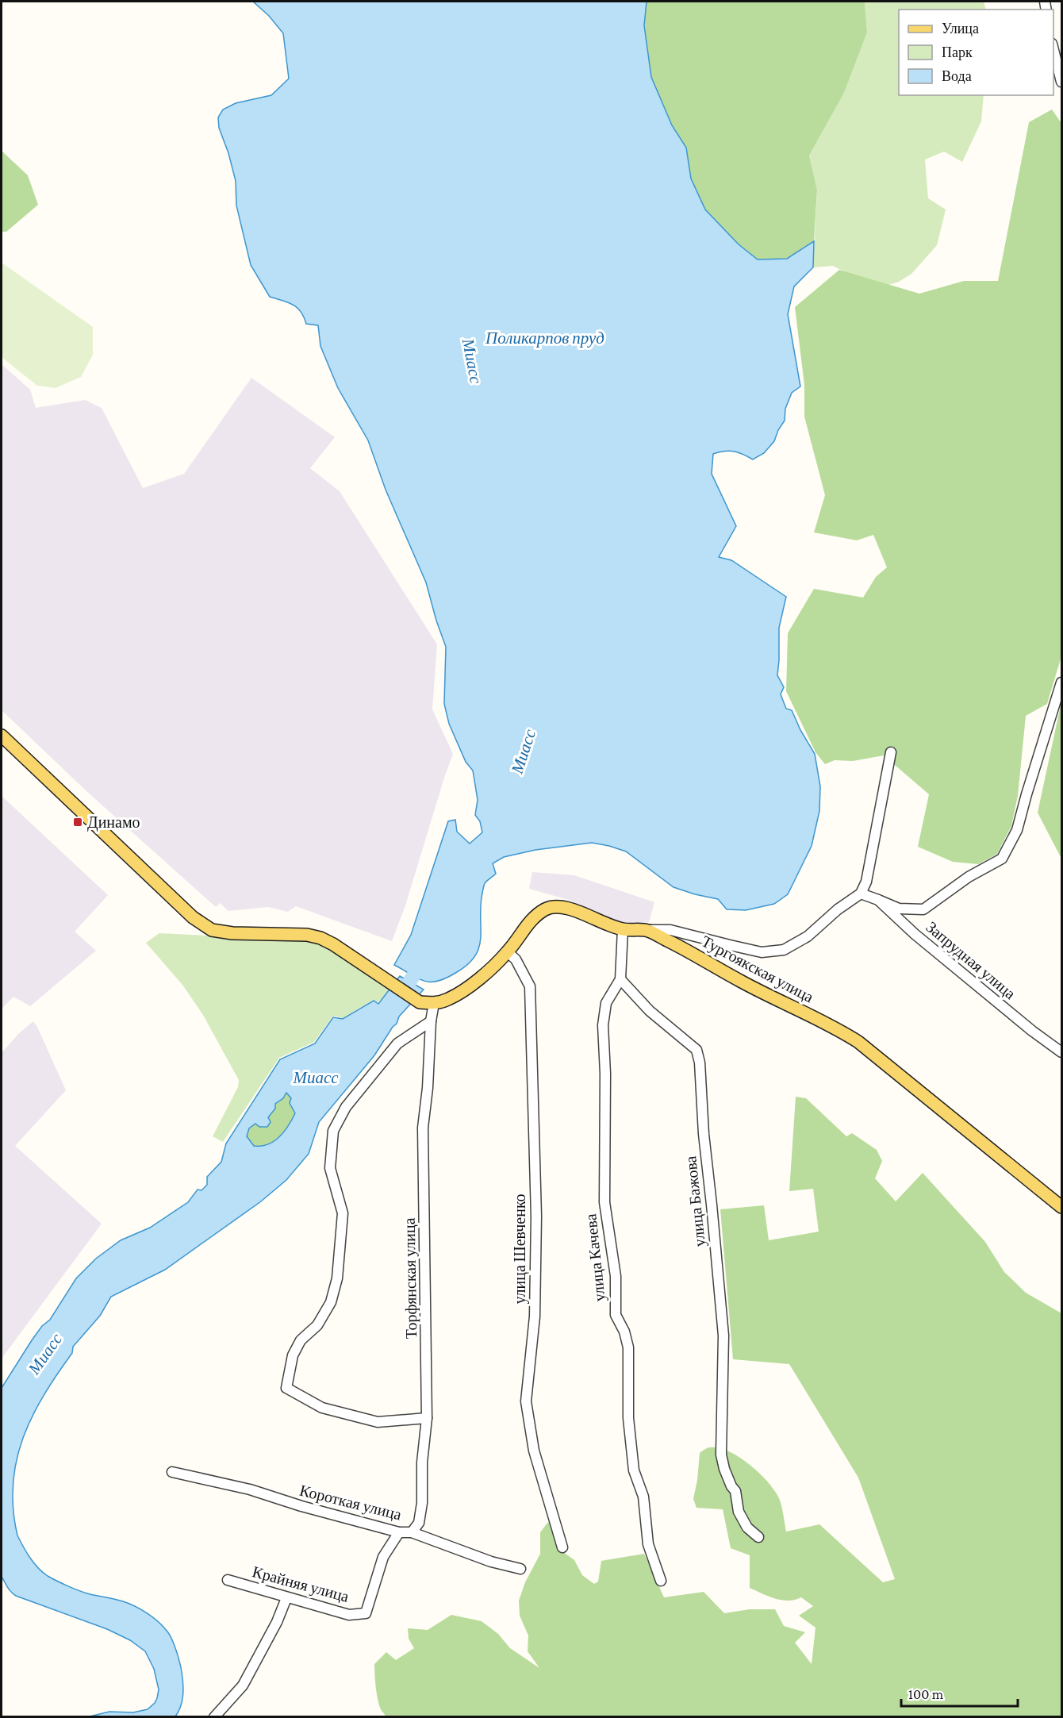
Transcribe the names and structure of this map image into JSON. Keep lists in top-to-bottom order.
{
  "streets": {
    "main road": ["Тургоякская улица"],
    "street": [
      "Запрудная улица",
      "улица Бажова",
      "улица Шевченко",
      "улица Качева",
      "Торфянская улица",
      "Короткая улица",
      "Крайняя улица"
    ]
  },
  "crossings": [
    ["Тургоякская улица", "улица Шевченко"],
    ["Тургоякская улица", "улица Качева"],
    ["Тургоякская улица", "Торфянская улица"],
    ["улица Бажова", "улица Качева"],
    ["Торфянская улица", "Короткая улица"],
    ["Короткая улица", "Крайняя улица"]
  ],
  "water": ["Поликарпов пруд", "Миасс"],
  "places": {
    "transit": ["Динамо"]
  },
  "legend": ["Улица", "Парк", "Вода"],
  "scale_bar": "100 m"
}
